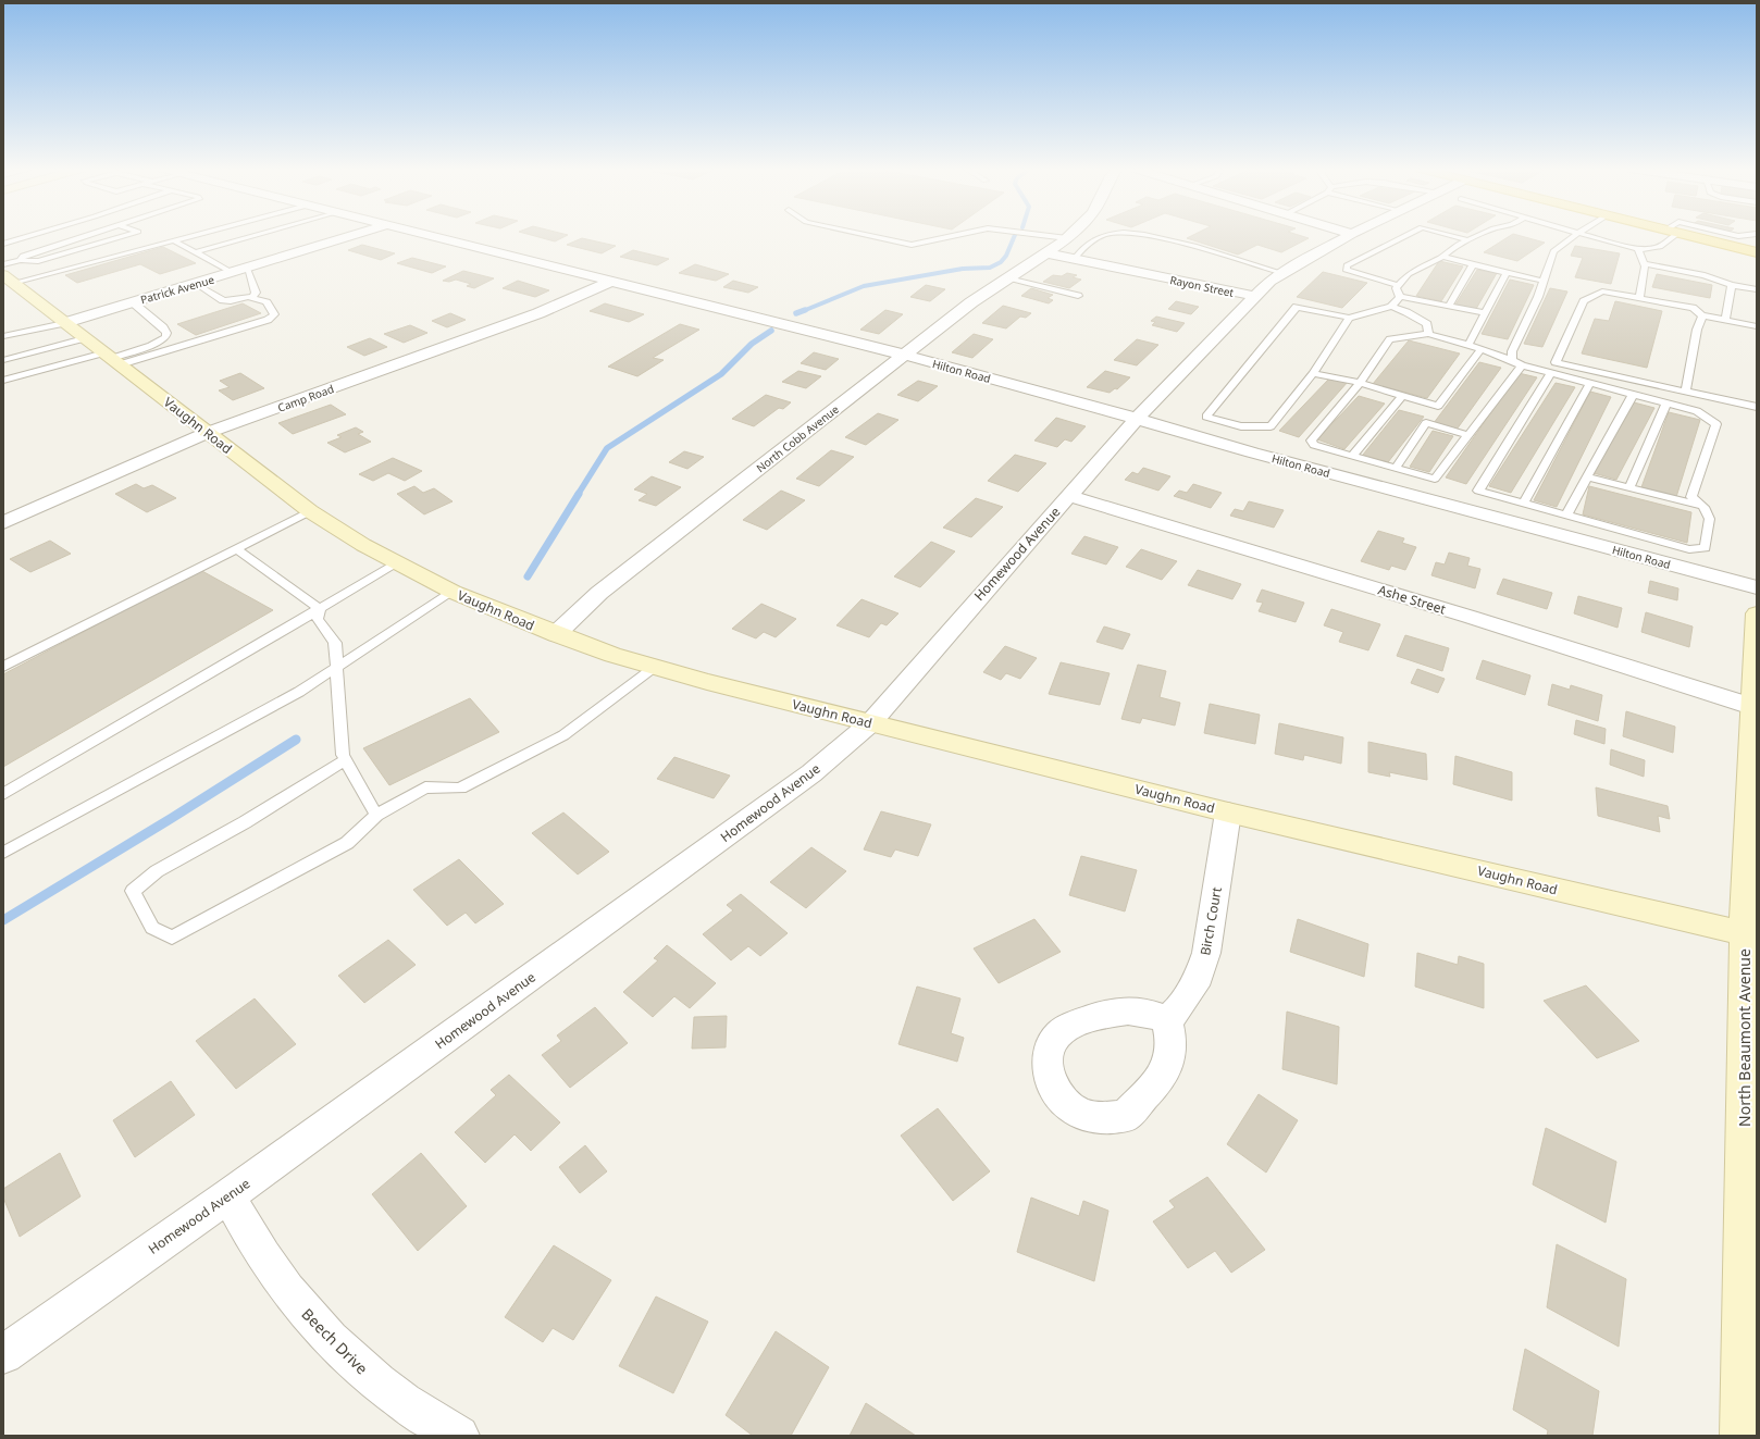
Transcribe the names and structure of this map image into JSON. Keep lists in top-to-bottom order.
{
  "streets": {
    "street": [
      "Rayon Street",
      "Patrick Avenue",
      "Hilton Road",
      "Camp Road",
      "Vaughn Road",
      "North Cobb Avenue",
      "Homewood Avenue",
      "Ashe Street",
      "Birch Court",
      "North Beaumont Avenue",
      "Beech Drive"
    ]
  },
  "crossings": [
    ["Rayon Street", "North Cobb Avenue"],
    ["Rayon Street", "Homewood Avenue"],
    ["Patrick Avenue", "Vaughn Road"],
    ["Hilton Road", "Camp Road"],
    ["Hilton Road", "North Cobb Avenue"],
    ["Hilton Road", "Homewood Avenue"],
    ["Camp Road", "Vaughn Road"],
    ["Vaughn Road", "North Cobb Avenue"],
    ["Vaughn Road", "Homewood Avenue"],
    ["Vaughn Road", "Birch Court"],
    ["Vaughn Road", "North Beaumont Avenue"],
    ["Homewood Avenue", "Ashe Street"],
    ["Homewood Avenue", "Beech Drive"],
    ["Ashe Street", "North Beaumont Avenue"]
  ]
}
